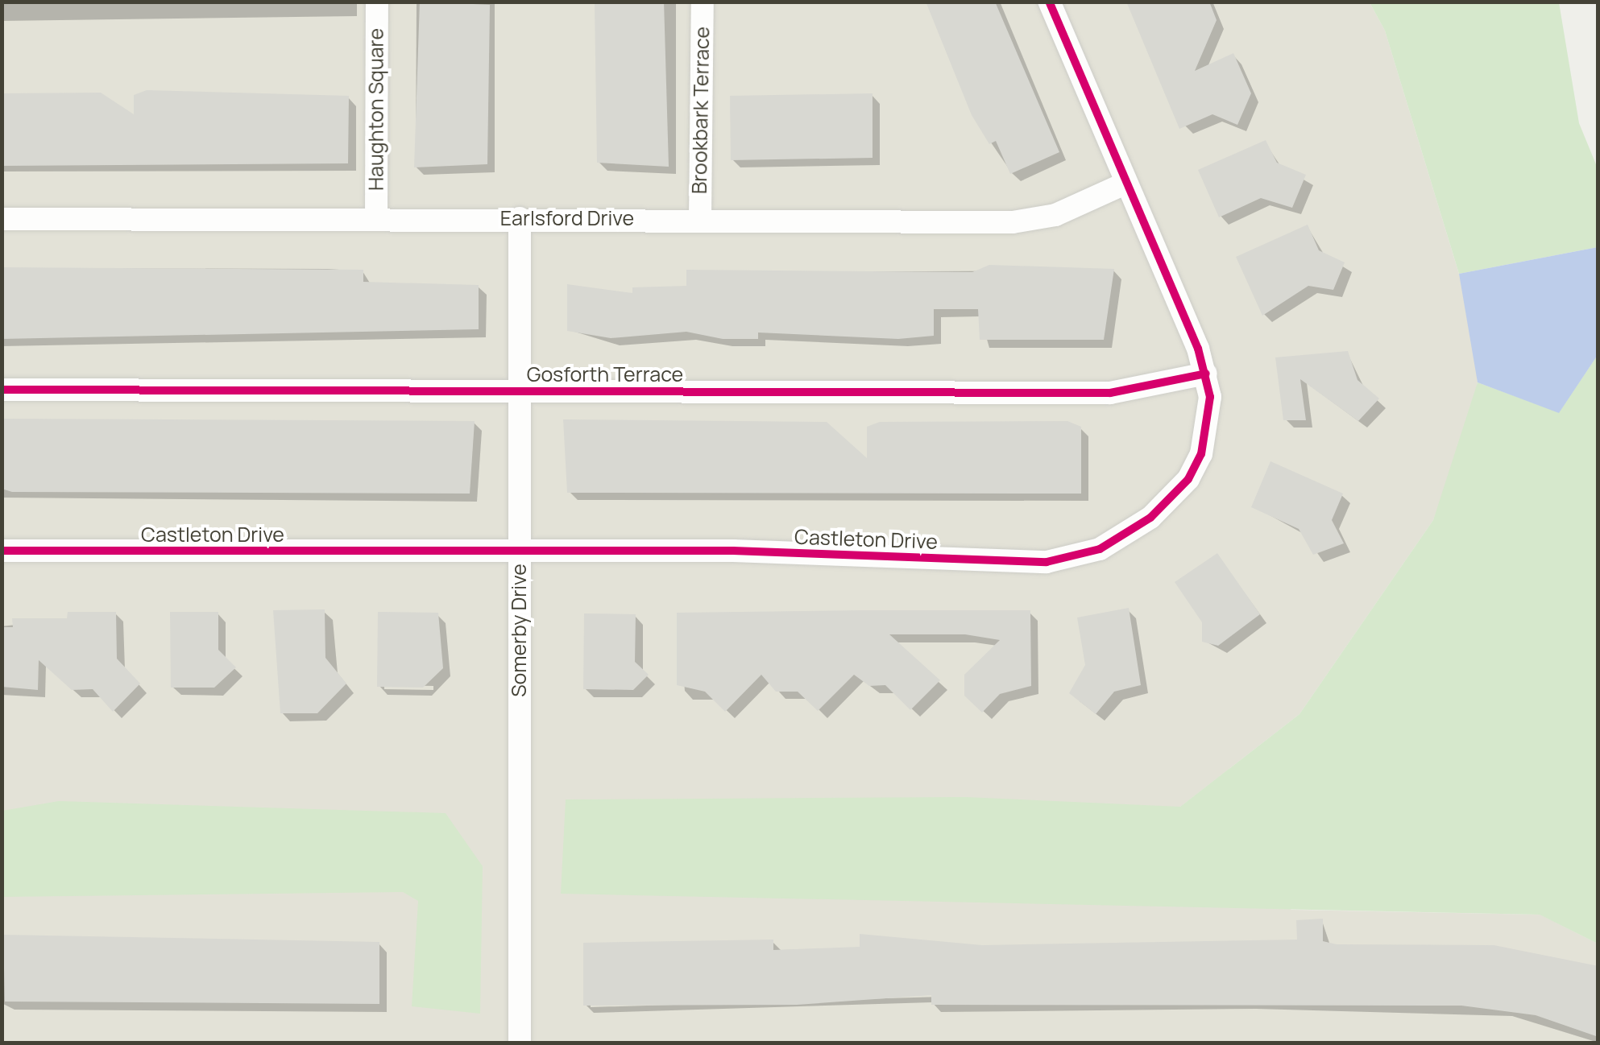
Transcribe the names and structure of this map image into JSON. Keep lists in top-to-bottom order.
{
  "streets": {
    "street": [
      "Haughton Square",
      "Brookbark Terrace",
      "Earlsford Drive",
      "Gosforth Terrace",
      "Castleton Drive",
      "Somerby Drive"
    ]
  },
  "crossings": [
    ["Haughton Square", "Earlsford Drive"],
    ["Brookbark Terrace", "Earlsford Drive"],
    ["Earlsford Drive", "Castleton Drive"],
    ["Earlsford Drive", "Somerby Drive"],
    ["Gosforth Terrace", "Castleton Drive"],
    ["Gosforth Terrace", "Somerby Drive"],
    ["Castleton Drive", "Somerby Drive"]
  ]
}
